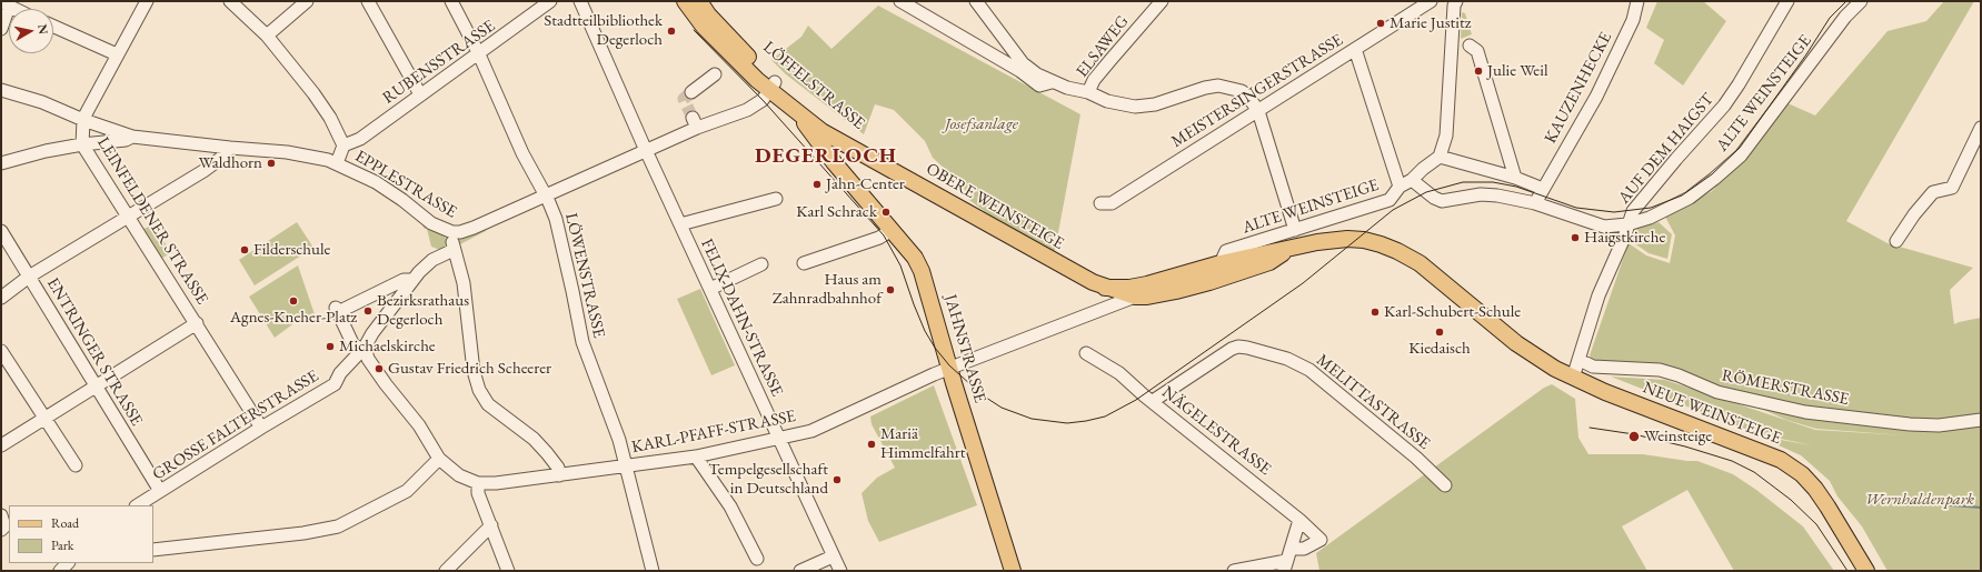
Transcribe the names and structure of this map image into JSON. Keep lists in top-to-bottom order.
{
  "streets": {
    "main road": [
      "LÖFFELSTRASSE",
      "OBERE WEINSTEIGE",
      "JAHNSTRASSE",
      "NEUE WEINSTEIGE"
    ],
    "street": [
      "ELSAWEG",
      "RUBENSSTRASSE",
      "KAUZENHECKE",
      "MEISTERSINGERSTRASSE",
      "ALTE WEINSTEIGE",
      "AUF DEM HAIGST",
      "EPPLESTRASSE",
      "LEINFELDENER STRASSE",
      "LÖWENSTRASSE",
      "FELIX-DAHN-STRASSE",
      "ENTRINGER STRASSE",
      "RÖMERSTRASSE",
      "MELITTASTRASSE",
      "GROSSE FALTERSTRASSE",
      "NÄGELESTRASSE",
      "KARL-PFAFF-STRASSE"
    ]
  },
  "crossings": [
    ["RUBENSSTRASSE", "LÖWENSTRASSE"],
    ["LÖFFELSTRASSE", "EPPLESTRASSE"],
    ["LÖFFELSTRASSE", "OBERE WEINSTEIGE"],
    ["LÖFFELSTRASSE", "JAHNSTRASSE"],
    ["ALTE WEINSTEIGE", "AUF DEM HAIGST"],
    ["ALTE WEINSTEIGE", "OBERE WEINSTEIGE"],
    ["AUF DEM HAIGST", "OBERE WEINSTEIGE"],
    ["AUF DEM HAIGST", "NEUE WEINSTEIGE"],
    ["EPPLESTRASSE", "LEINFELDENER STRASSE"],
    ["EPPLESTRASSE", "LÖWENSTRASSE"],
    ["EPPLESTRASSE", "FELIX-DAHN-STRASSE"],
    ["OBERE WEINSTEIGE", "NEUE WEINSTEIGE"],
    ["OBERE WEINSTEIGE", "KARL-PFAFF-STRASSE"],
    ["LEINFELDENER STRASSE", "GROSSE FALTERSTRASSE"],
    ["LÖWENSTRASSE", "KARL-PFAFF-STRASSE"],
    ["FELIX-DAHN-STRASSE", "KARL-PFAFF-STRASSE"],
    ["JAHNSTRASSE", "KARL-PFAFF-STRASSE"],
    ["ENTRINGER STRASSE", "GROSSE FALTERSTRASSE"],
    ["MELITTASTRASSE", "NÄGELESTRASSE"],
    ["GROSSE FALTERSTRASSE", "KARL-PFAFF-STRASSE"]
  ],
  "districts": ["DEGERLOCH"],
  "parks": ["Josefsanlage", "Wernhaldenpark"],
  "places": [
    "Marie Justitz",
    "Stadtteilbibliothek Degerloch",
    "Julie Weil",
    "Waldhorn",
    "Jahn-Center",
    "Karl Schrack",
    "Haigstkirche",
    "Filderschule",
    "Haus am Zahnradbahnhof",
    "Agnes-Kneher-Platz",
    "Bezirksrathaus Degerloch",
    "Karl-Schubert-Schule",
    "Kiedaisch",
    "Michaelskirche",
    "Gustav Friedrich Scheerer",
    "Weinsteige",
    "Mariä Himmelfahrt",
    "Tempelgesellschaft in Deutschland"
  ],
  "legend": ["Road", "Park"],
  "north": "right"
}
